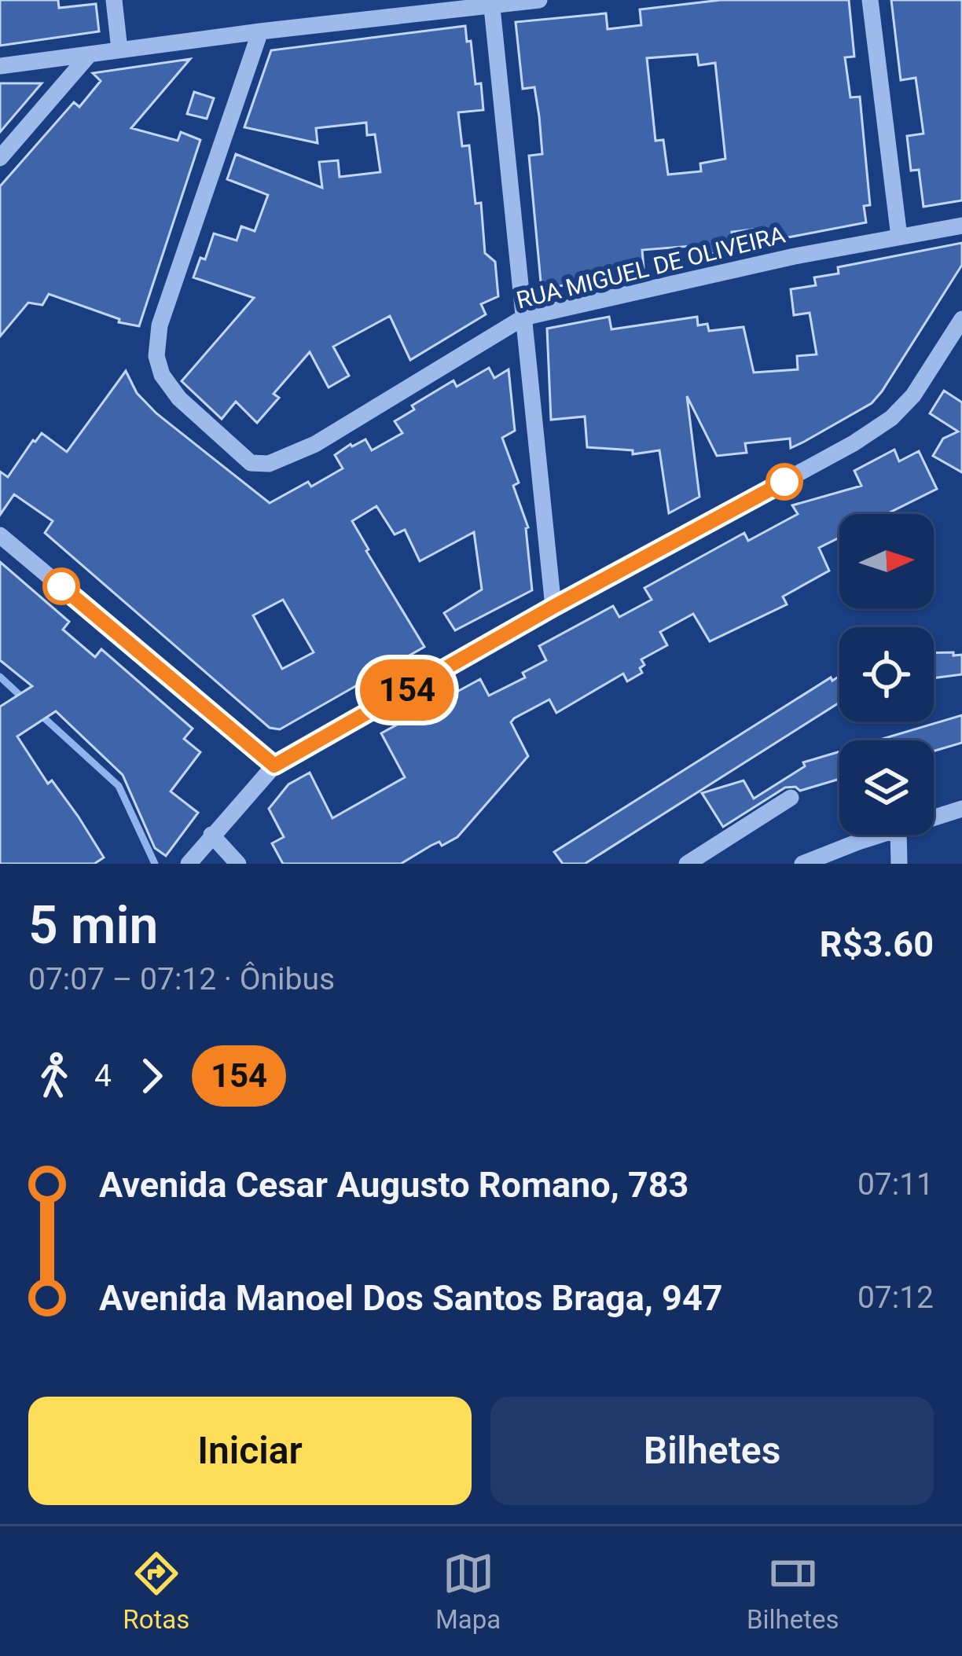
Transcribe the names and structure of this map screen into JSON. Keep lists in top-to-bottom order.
{
  "streets": {
    "street": ["RUA MIGUEL DE OLIVEIRA"]
  },
  "lines": ["bus line 154"],
  "north": "right",
  "page": {
    "on_map": "154",
    "heading": ["5 min", "07:07 – 07:12 · Ônibus", "R$3.60"],
    "legs": ["4", "154"],
    "list": [
      {
        "name": "Avenida Cesar Augusto Romano, 783",
        "value": "07:11"
      },
      {
        "name": "Avenida Manoel Dos Santos Braga, 947",
        "value": "07:12"
      }
    ],
    "buttons": ["Iniciar", "Bilhetes"],
    "tabs": ["Rotas", "Mapa", "Bilhetes"]
  }
}
